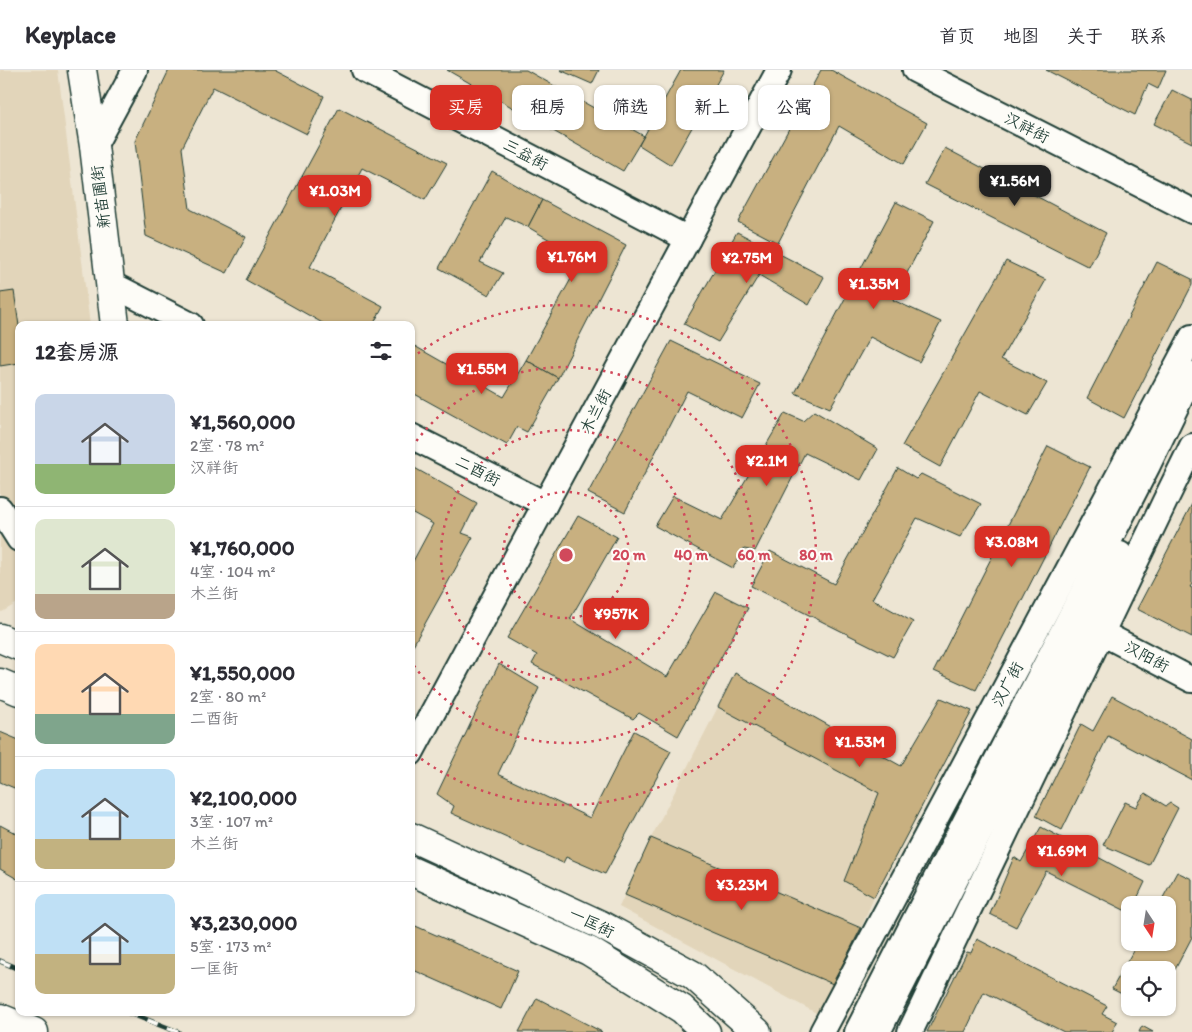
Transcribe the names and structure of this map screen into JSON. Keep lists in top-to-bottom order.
{
  "streets": {
    "main road": ["新苗圃街", "一匡街"],
    "street": [
      "汉祥街",
      "三益街",
      "木兰街",
      "二酉街",
      "汉阳街",
      "汉广街"
    ]
  },
  "crossings": [
    ["三益街", "木兰街"],
    ["木兰街", "二酉街"]
  ],
  "north": "bottom",
  "page": {
    "header": "Keyplace",
    "nav": [
      "首页",
      "地图",
      "关于",
      "联系"
    ],
    "chip": [
      "买房",
      "租房",
      "筛选",
      "新上",
      "公寓"
    ],
    "price": [
      "¥1.56M",
      "¥1.03M",
      "¥1.76M",
      "¥2.75M",
      "¥1.35M",
      "¥1.55M",
      "¥2.1M",
      "¥3.08M",
      "¥957K",
      "¥1.53M",
      "¥1.69M",
      "¥3.23M"
    ],
    "heading": "12套房源",
    "list": [
      {
        "name": "¥1,560,000",
        "note": "2室 · 78 m² · 汉祥街"
      },
      {
        "name": "¥1,760,000",
        "note": "4室 · 104 m² · 木兰街"
      },
      {
        "name": "¥1,550,000",
        "note": "2室 · 80 m² · 二酉街"
      },
      {
        "name": "¥2,100,000",
        "note": "3室 · 107 m² · 木兰街"
      },
      {
        "name": "¥3,230,000",
        "note": "5室 · 173 m² · 一匡街"
      }
    ]
  },
  "rings": [
    "20 m",
    "40 m",
    "60 m",
    "80 m"
  ]
}
